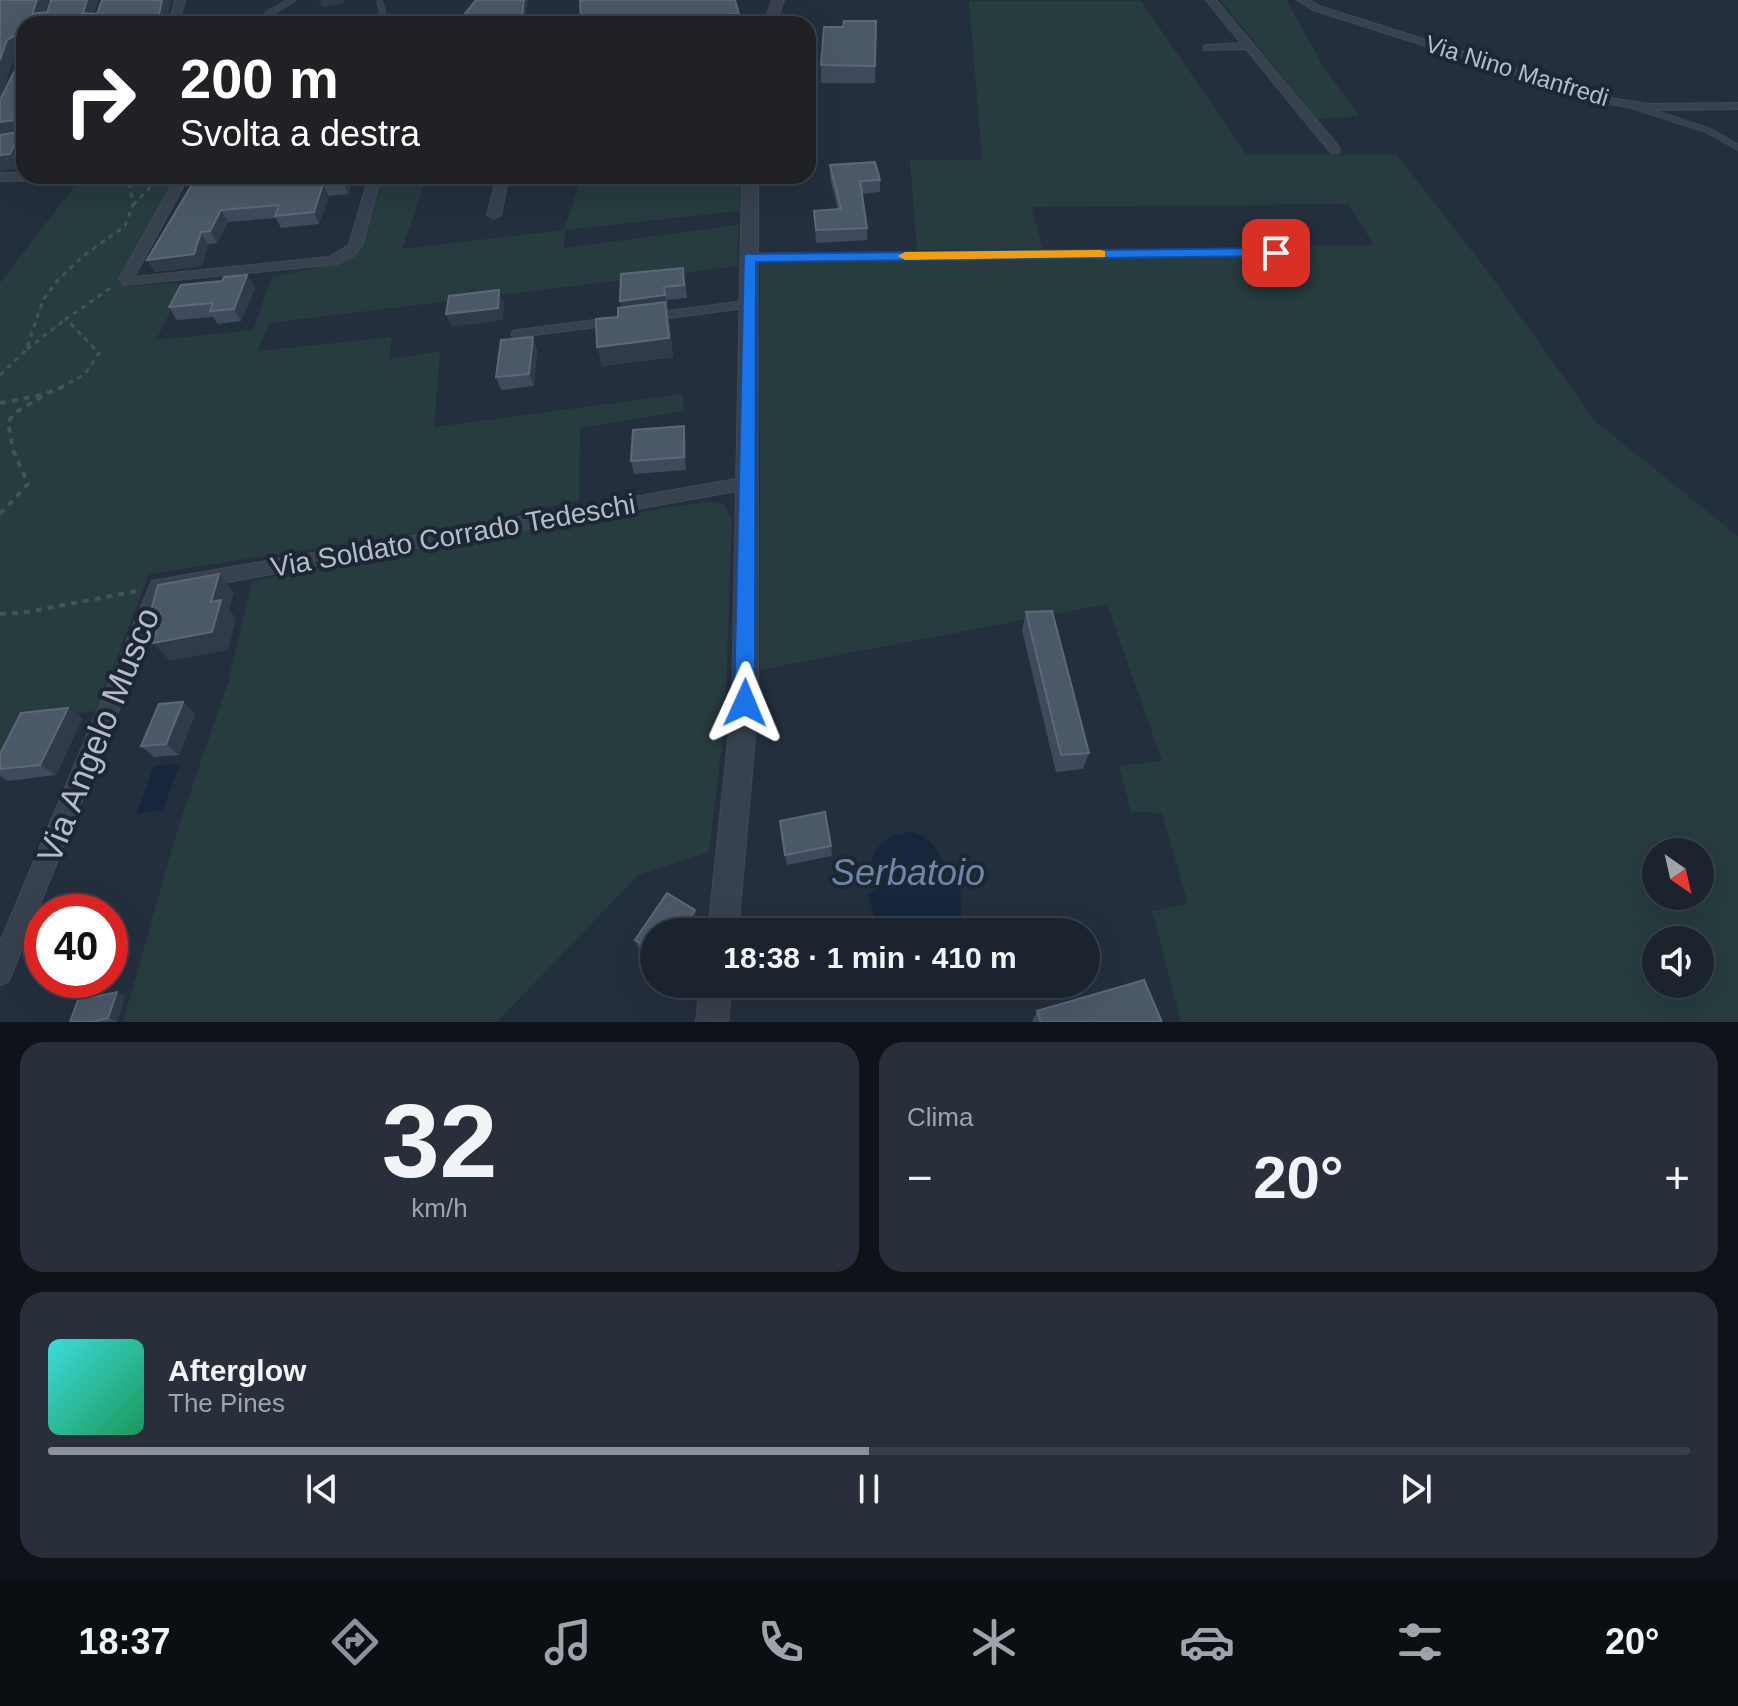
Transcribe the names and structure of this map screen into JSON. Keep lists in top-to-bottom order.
{
  "streets": {
    "street": ["Via Nino Manfredi", "Via Soldato Corrado Tedeschi", "Via Angelo Musco"]
  },
  "crossings": [
    ["Via Soldato Corrado Tedeschi", "Via Angelo Musco"]
  ],
  "water": ["Serbatoio"],
  "north": "bottom right",
  "page": {
    "turn": ["200 m", "Svolta a destra"],
    "limit": "40",
    "trip": "18:38 · 1 min · 410 m",
    "tile": [
      ["32", "km/h"],
      "Clima"
    ],
    "heat": ["−", "20°", "+"],
    "song": ["Afterglow", "The Pines"],
    "tabs": ["18:37", "20°"]
  }
}
